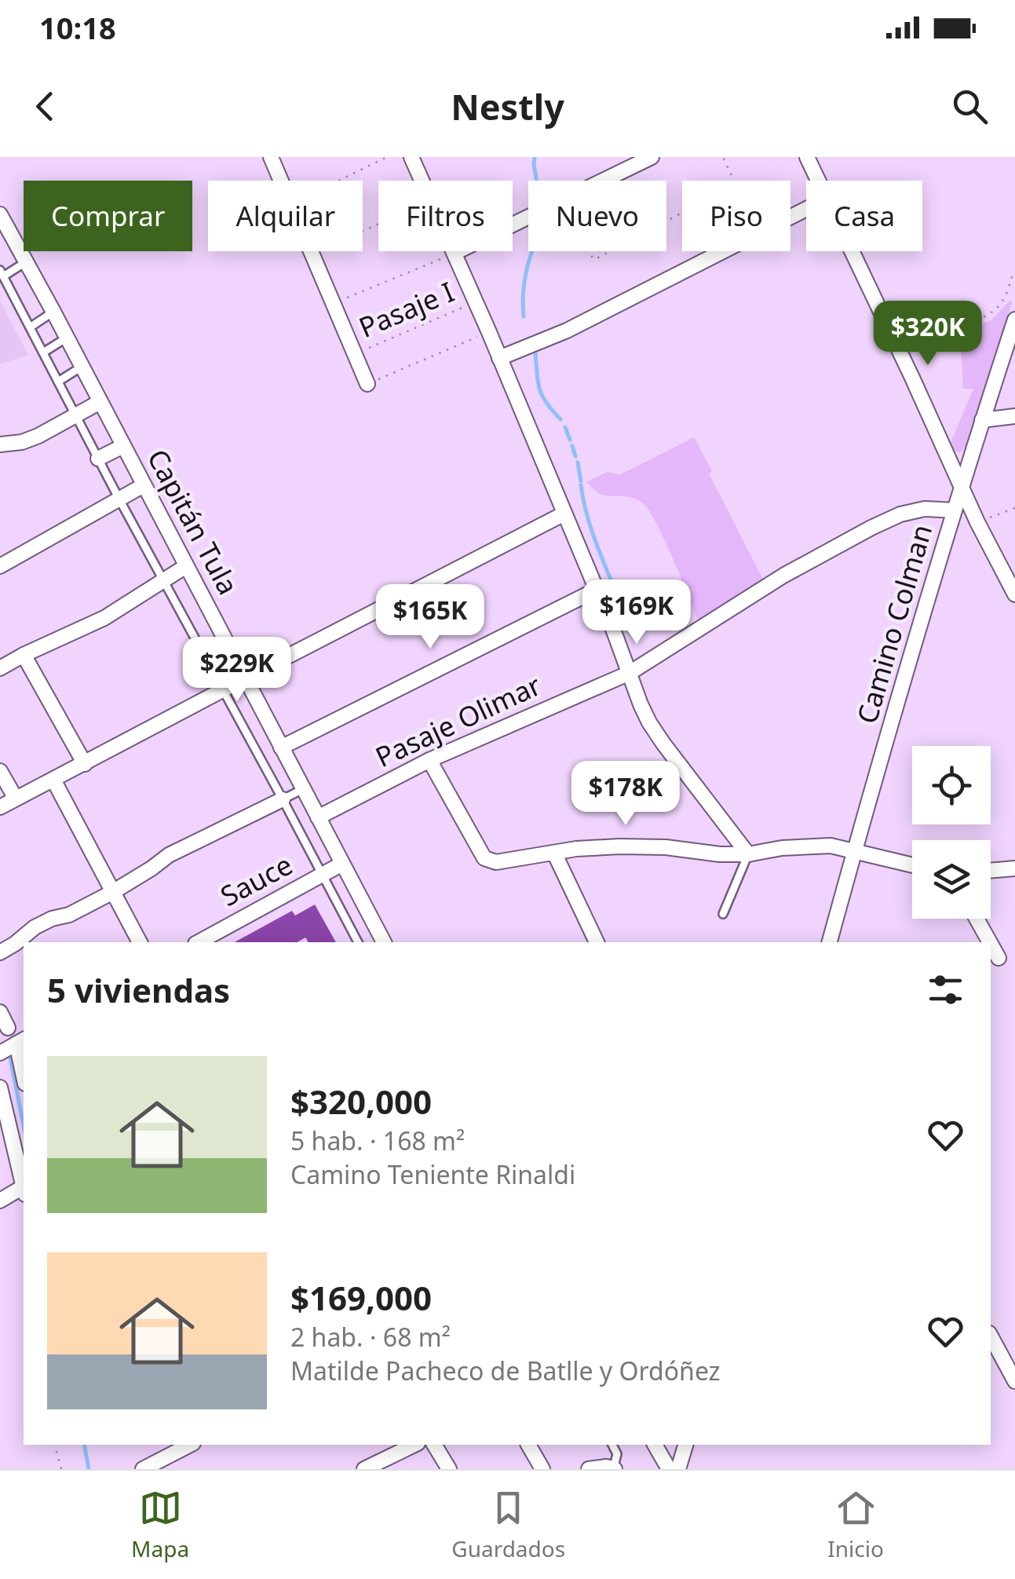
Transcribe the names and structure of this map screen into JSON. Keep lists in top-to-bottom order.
{
  "streets": {
    "street": [
      "Capitán Tula",
      "Camino Colman",
      "Pasaje Olimar",
      "Sauce"
    ],
    "path": ["Pasaje I"]
  },
  "crossings": [
    ["Capitán Tula", "Pasaje Olimar"],
    ["Capitán Tula", "Sauce"],
    ["Camino Colman", "Pasaje Olimar"]
  ],
  "page": {
    "status": "10:18",
    "header": "Nestly",
    "chip": [
      "Comprar",
      "Alquilar",
      "Filtros",
      "Nuevo",
      "Piso",
      "Casa"
    ],
    "price": [
      "$320K",
      "$169K",
      "$165K",
      "$229K",
      "$178K"
    ],
    "heading": "5 viviendas",
    "list": [
      {
        "name": "$320,000",
        "note": "5 hab. · 168 m² · Camino Teniente Rinaldi"
      },
      {
        "name": "$169,000",
        "note": "2 hab. · 68 m² · Matilde Pacheco de Batlle y Ordóñez"
      }
    ],
    "tabs": ["Mapa", "Guardados", "Inicio"]
  }
}
